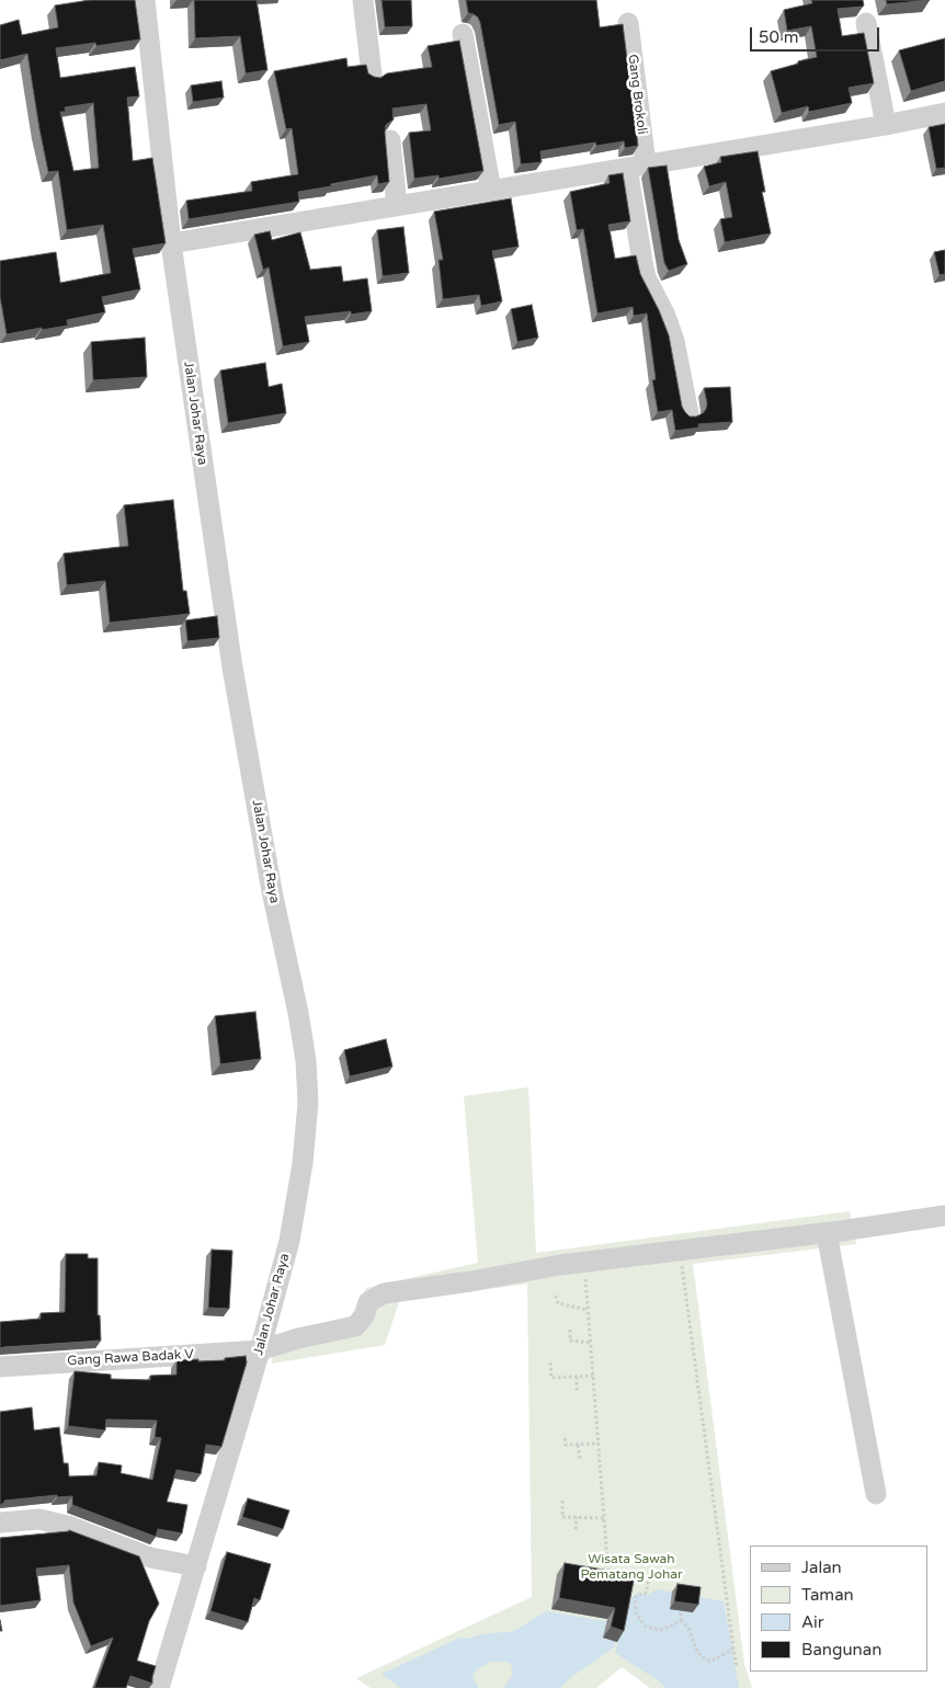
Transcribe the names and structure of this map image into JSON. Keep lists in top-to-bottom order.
{
  "streets": {
    "street": ["Gang Brokoli", "Jalan Johar Raya", "Gang Rawa Badak V"]
  },
  "crossings": [
    ["Jalan Johar Raya", "Gang Rawa Badak V"]
  ],
  "parks": ["Wisata Sawah Pematang Johar"],
  "legend": [
    "Jalan",
    "Taman",
    "Air",
    "Bangunan"
  ],
  "scale_bar": "50 m"
}
